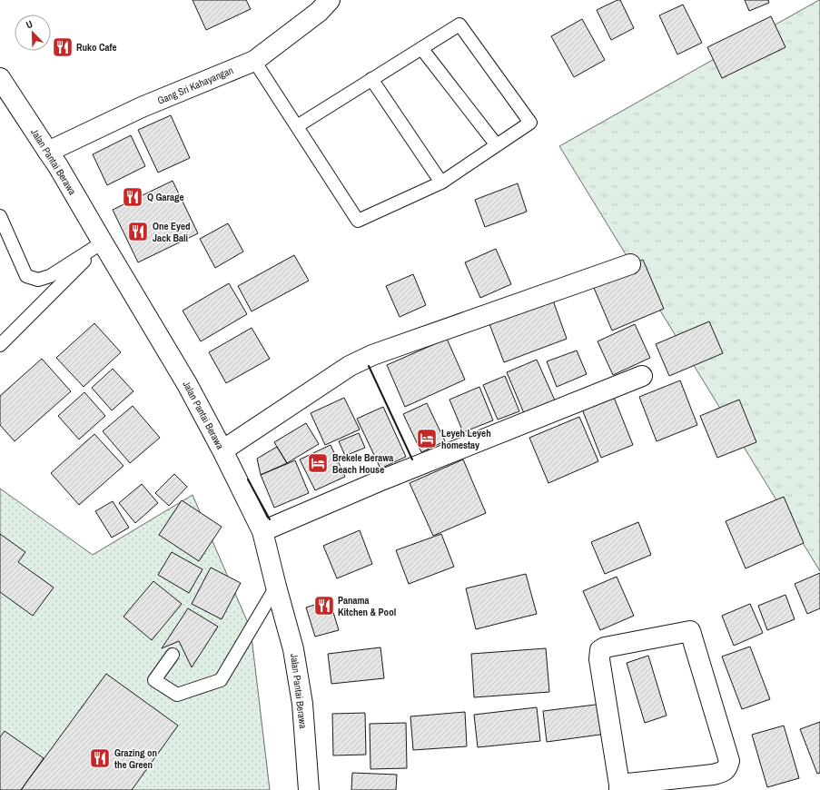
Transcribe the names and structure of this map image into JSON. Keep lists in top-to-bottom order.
{
  "streets": {
    "street": ["Gang Sri Kahayangan", "Jalan Pantai Berawa"]
  },
  "crossings": [
    ["Gang Sri Kahayangan", "Jalan Pantai Berawa"]
  ],
  "places": {
    "restaurant": [
      "Ruko Cafe",
      "Q Garage",
      "One Eyed Jack Bali",
      "Panama Kitchen & Pool",
      "Grazing on the Green"
    ],
    "hotel": ["Leyeh Leyeh homestay", "Brekele Berawa Beach House"]
  },
  "north": "top left"
}
